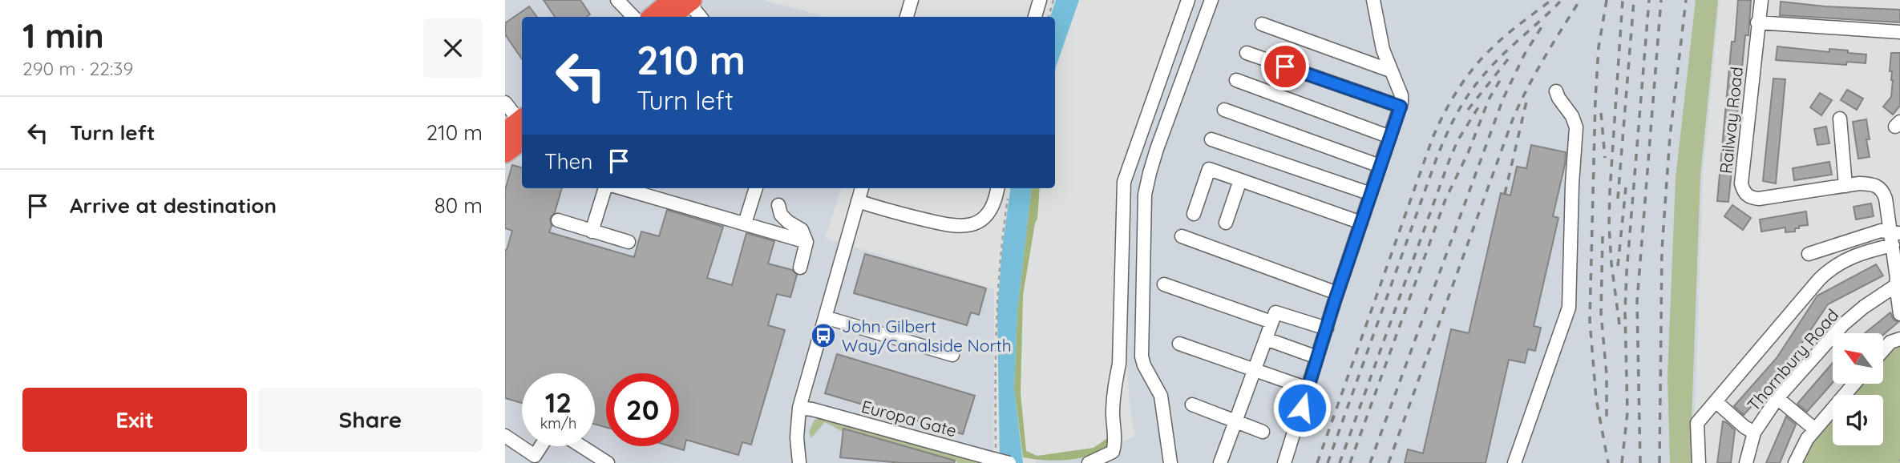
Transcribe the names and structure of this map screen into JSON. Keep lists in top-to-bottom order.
{
  "streets": {
    "street": ["Railway Road", "Thornbury Road", "Europa Gate"]
  },
  "places": {
    "bus stop": ["John Gilbert Way/Canalside North"]
  },
  "north": "top left",
  "page": {
    "heading": ["1 min", "290 m · 22:39"],
    "turn": ["210 m", "Turn left"],
    "list": [
      {
        "name": "Turn left",
        "value": "210 m"
      },
      {
        "name": "Arrive at destination",
        "value": "80 m"
      }
    ],
    "then": "Then",
    "speed": "12 km/h",
    "limit": "20",
    "buttons": ["Exit", "Share"]
  }
}
